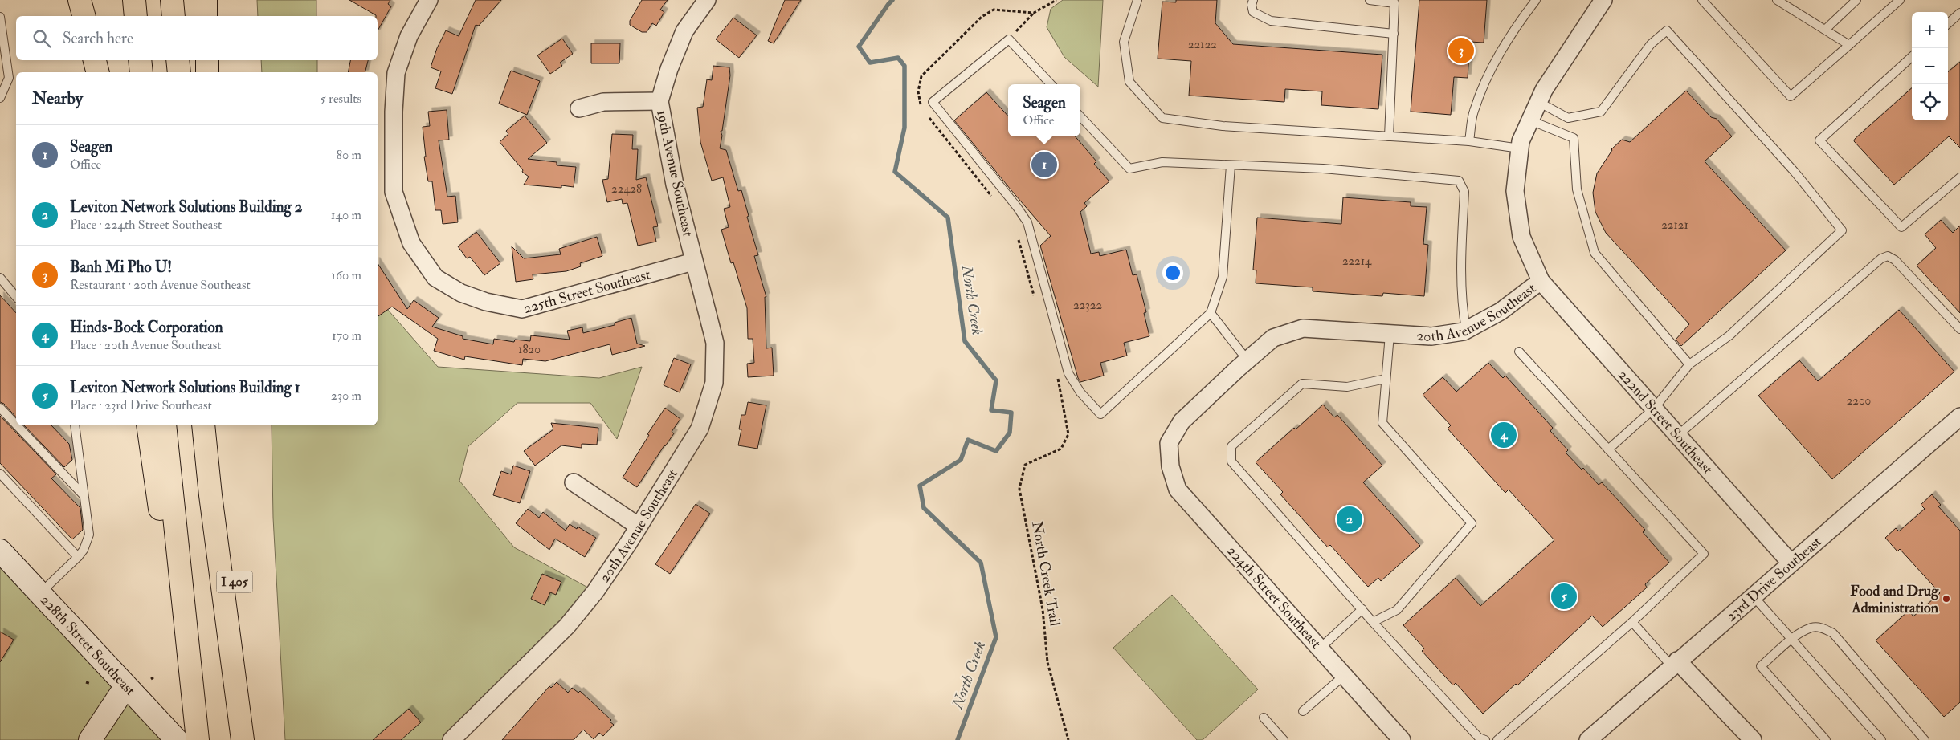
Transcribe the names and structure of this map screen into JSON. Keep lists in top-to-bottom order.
{
  "streets": {
    "highway": ["I 405"],
    "main road": ["228th Street Southeast"],
    "street": [
      "19th Avenue Southeast",
      "225th Street Southeast",
      "20th Avenue Southeast",
      "222nd Street Southeast",
      "23rd Drive Southeast",
      "224th Street Southeast"
    ],
    "path": ["North Creek Trail"]
  },
  "crossings": [
    ["19th Avenue Southeast", "225th Street Southeast"],
    ["19th Avenue Southeast", "20th Avenue Southeast"],
    ["225th Street Southeast", "20th Avenue Southeast"],
    ["20th Avenue Southeast", "222nd Street Southeast"],
    ["20th Avenue Southeast", "224th Street Southeast"],
    ["222nd Street Southeast", "23rd Drive Southeast"]
  ],
  "water": ["North Creek"],
  "places": ["Food and Drug Administration"],
  "house_numbers": [
    "22122",
    "22428",
    "22121",
    "22214",
    "22322",
    "1820",
    "2200"
  ],
  "page": {
    "map_buttons": ["+", "−"],
    "search": "Search here",
    "pins": [
      "3",
      "1",
      "4",
      "2",
      "5"
    ],
    "heading": ["Nearby", "5 results"],
    "popup": ["Seagen", "Office"],
    "list": [
      {
        "mark": "1",
        "name": "Seagen",
        "note": "Office",
        "value": "80 m"
      },
      {
        "mark": "2",
        "name": "Leviton Network Solutions Building 2",
        "note": "Place · 224th Street Southeast",
        "value": "140 m"
      },
      {
        "mark": "3",
        "name": "Banh Mi Pho U!",
        "note": "Restaurant · 20th Avenue Southeast",
        "value": "160 m"
      },
      {
        "mark": "4",
        "name": "Hinds-Bock Corporation",
        "note": "Place · 20th Avenue Southeast",
        "value": "170 m"
      },
      {
        "mark": "5",
        "name": "Leviton Network Solutions Building 1",
        "note": "Place · 23rd Drive Southeast",
        "value": "230 m"
      }
    ]
  }
}
